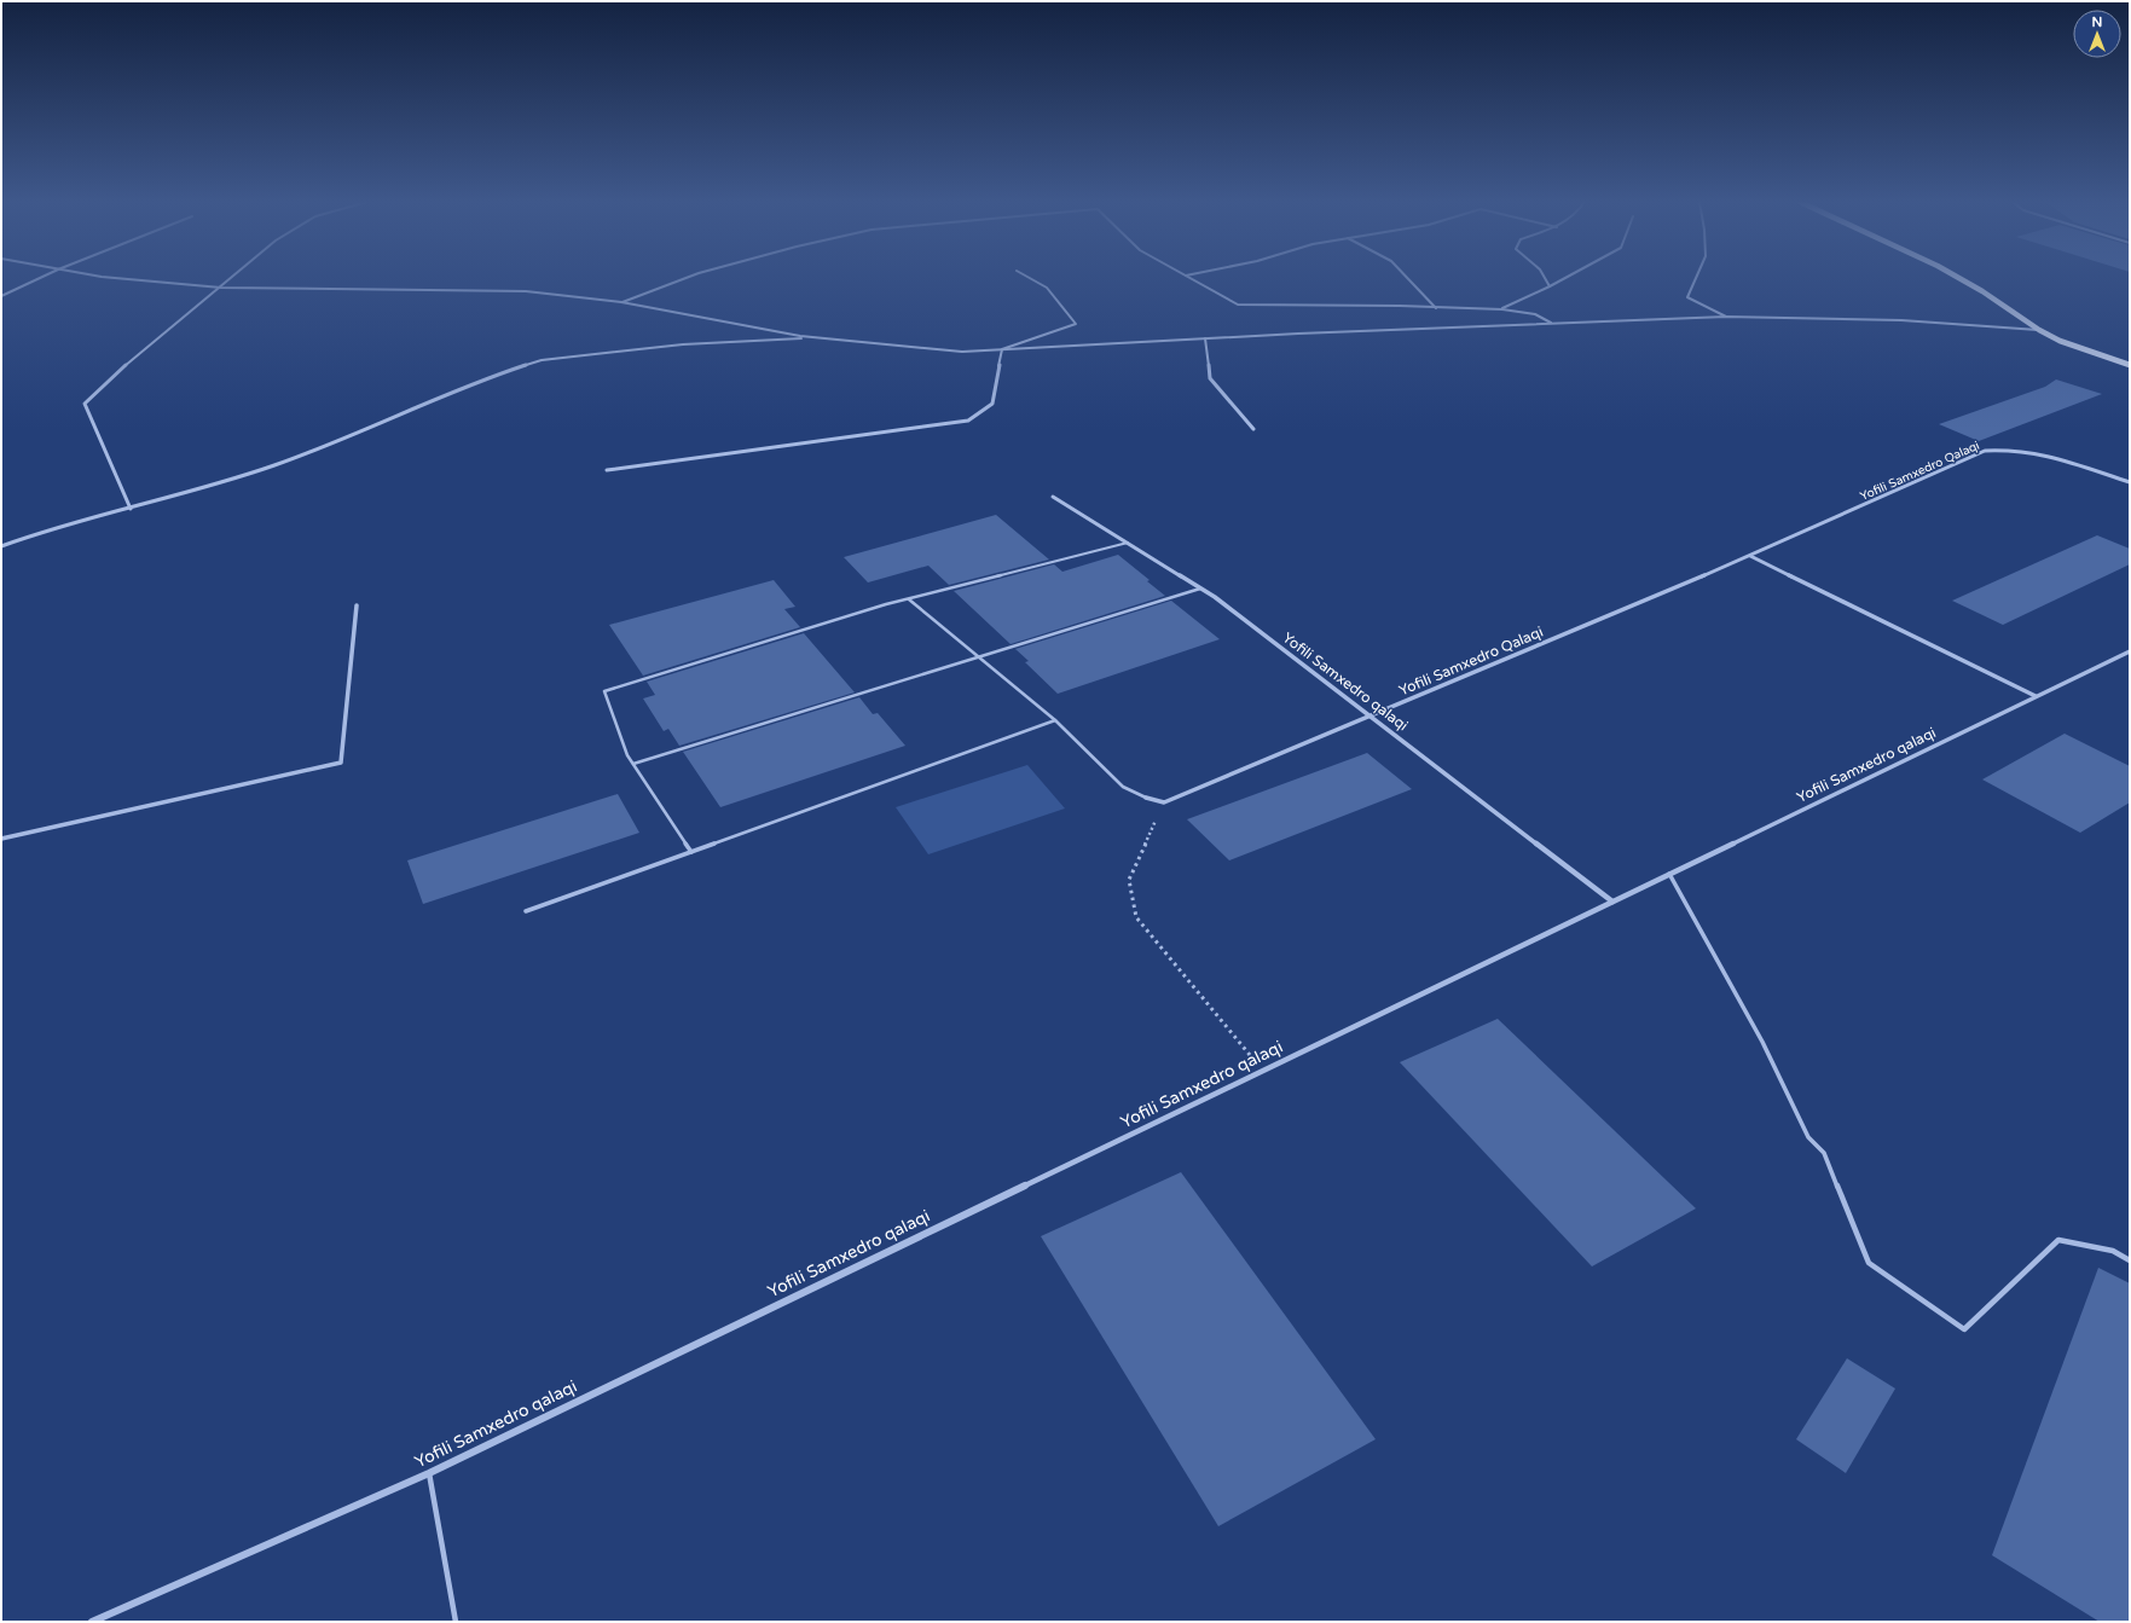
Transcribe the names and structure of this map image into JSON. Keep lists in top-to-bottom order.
{
  "streets": {
    "street": ["Yofili Samxedro Qalaqi", "Yofili Samxedro qalaqi"]
  },
  "crossings": [
    ["Yofili Samxedro Qalaqi", "Yofili Samxedro qalaqi"]
  ],
  "north": "top"
}
